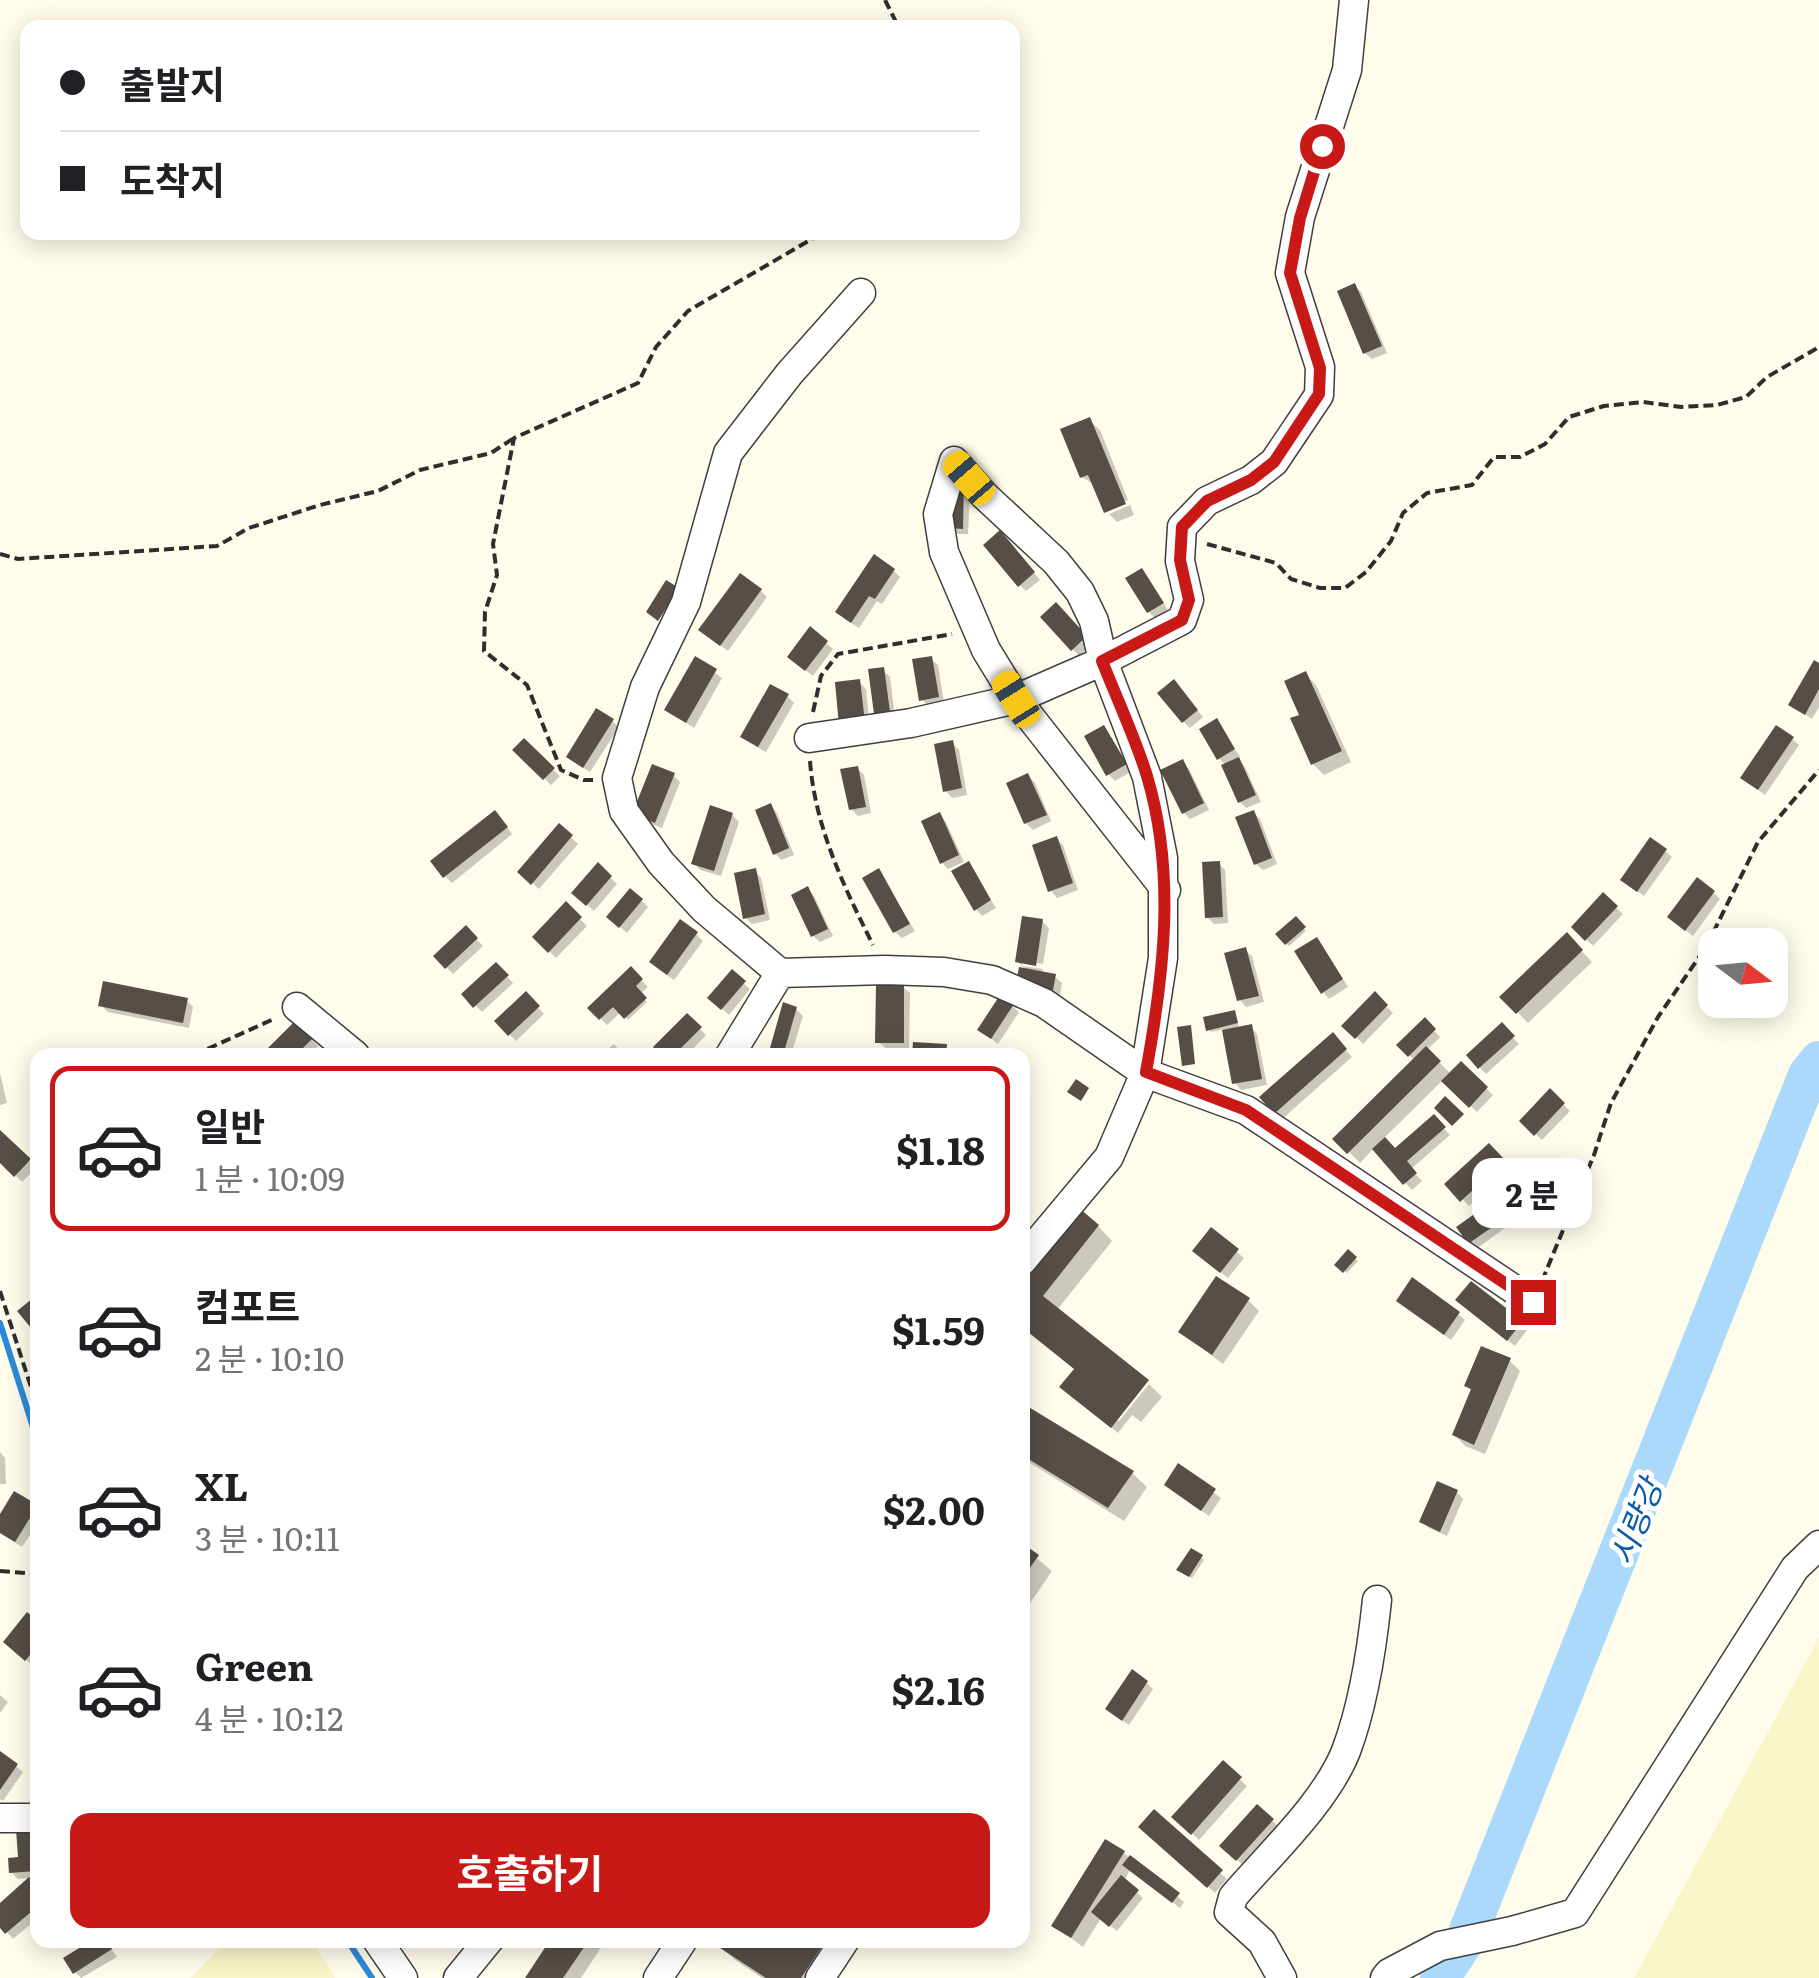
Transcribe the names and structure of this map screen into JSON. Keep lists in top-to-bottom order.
{
  "water": ["시량강"],
  "north": "right",
  "page": {
    "banner": ["출발지", "도착지"],
    "list": [
      {
        "name": "일반",
        "note": "1 분 · 10:09",
        "value": "$1.18"
      },
      {
        "name": "컴포트",
        "note": "2 분 · 10:10",
        "value": "$1.59"
      },
      {
        "name": "XL",
        "note": "3 분 · 10:11",
        "value": "$2.00"
      },
      {
        "name": "Green",
        "note": "4 분 · 10:12",
        "value": "$2.16"
      }
    ],
    "bubble": "2 분",
    "buttons": "호출하기"
  }
}
